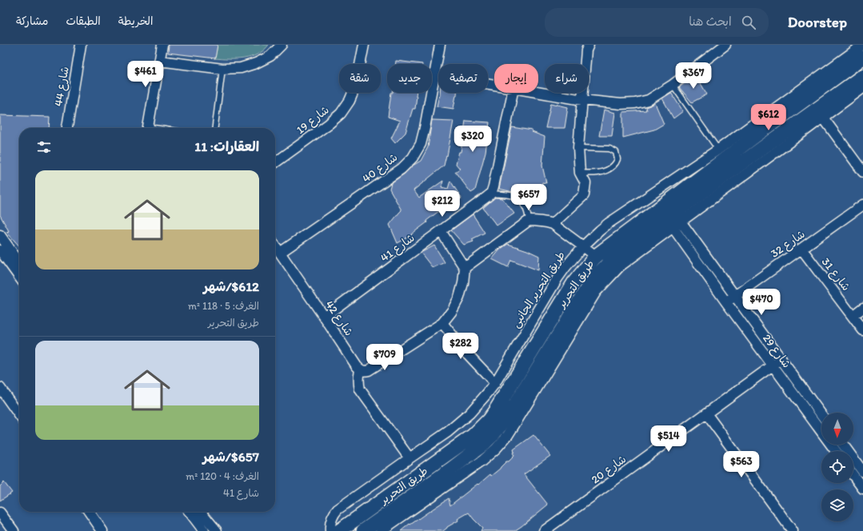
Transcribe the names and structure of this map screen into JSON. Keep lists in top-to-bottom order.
{
  "streets": {
    "street": [
      "شارع 44",
      "شارع 19",
      "شارع 40",
      "شارع 32",
      "شارع 41",
      "شارع 31",
      "طريق التحرير",
      "طريق التحرير الجانبى",
      "شارع 42",
      "شارع 29",
      "شارع 20"
    ]
  },
  "crossings": [
    ["شارع 40", "شارع 42"],
    ["شارع 32", "شارع 31"],
    ["شارع 32", "شارع 29"],
    ["شارع 41", "شارع 42"],
    ["شارع 29", "شارع 20"]
  ],
  "north": "bottom",
  "page": {
    "header": "Doorstep",
    "search": "ابحث هنا",
    "nav": ["الخريطة", "الطبقات", "مشاركة"],
    "price": [
      "$461",
      "$367",
      "$612",
      "$320",
      "$657",
      "$212",
      "$470",
      "$282",
      "$709",
      "$514",
      "$563"
    ],
    "chip": [
      "شراء",
      "إيجار",
      "تصفية",
      "جديد",
      "شقة"
    ],
    "heading": "العقارات: 11",
    "list": [
      {
        "name": "$612/شهر",
        "note": "الغرف: 5 · 118 m² · طريق التحرير"
      },
      {
        "name": "$657/شهر",
        "note": "الغرف: 4 · 120 m² · شارع 41"
      }
    ]
  }
}
